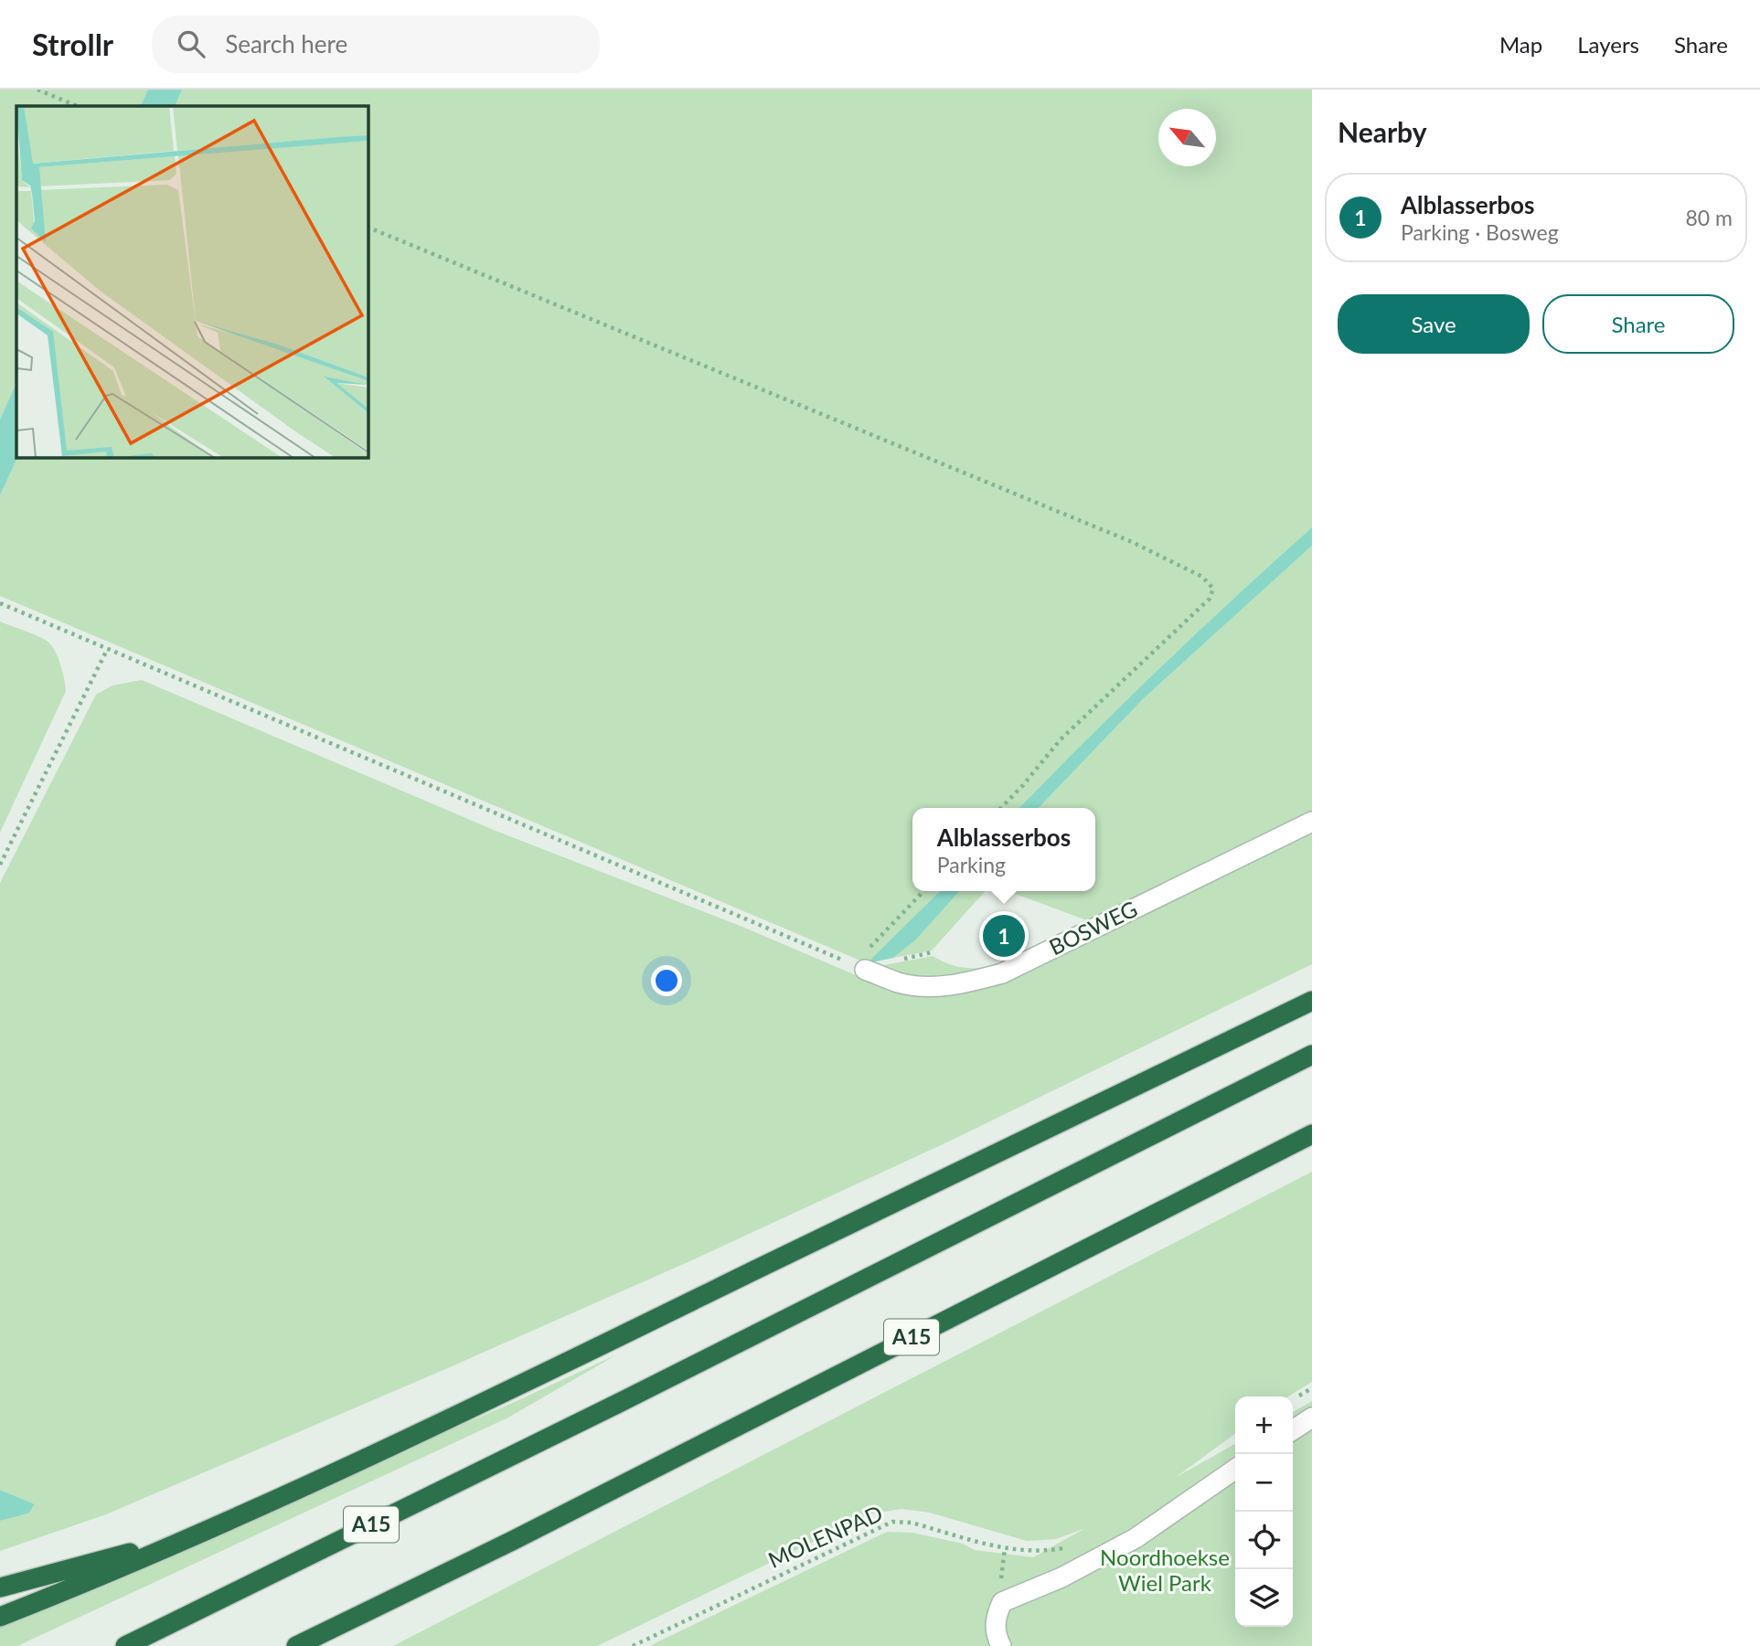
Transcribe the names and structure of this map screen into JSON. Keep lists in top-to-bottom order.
{
  "streets": {
    "highway": ["A15"],
    "street": ["BOSWEG"],
    "path": ["MOLENPAD"]
  },
  "parks": ["Noordhoekse Wiel Park"],
  "north": "top left",
  "page": {
    "header": "Strollr",
    "search": "Search here",
    "nav": ["Map", "Layers", "Share"],
    "heading": "Nearby",
    "list": [
      {
        "mark": "1",
        "name": "Alblasserbos",
        "note": "Parking · Bosweg",
        "value": "80 m"
      }
    ],
    "buttons": ["Save", "Share"],
    "popup": ["Alblasserbos", "Parking"],
    "pins": "1",
    "map_buttons": ["+", "−"]
  }
}
